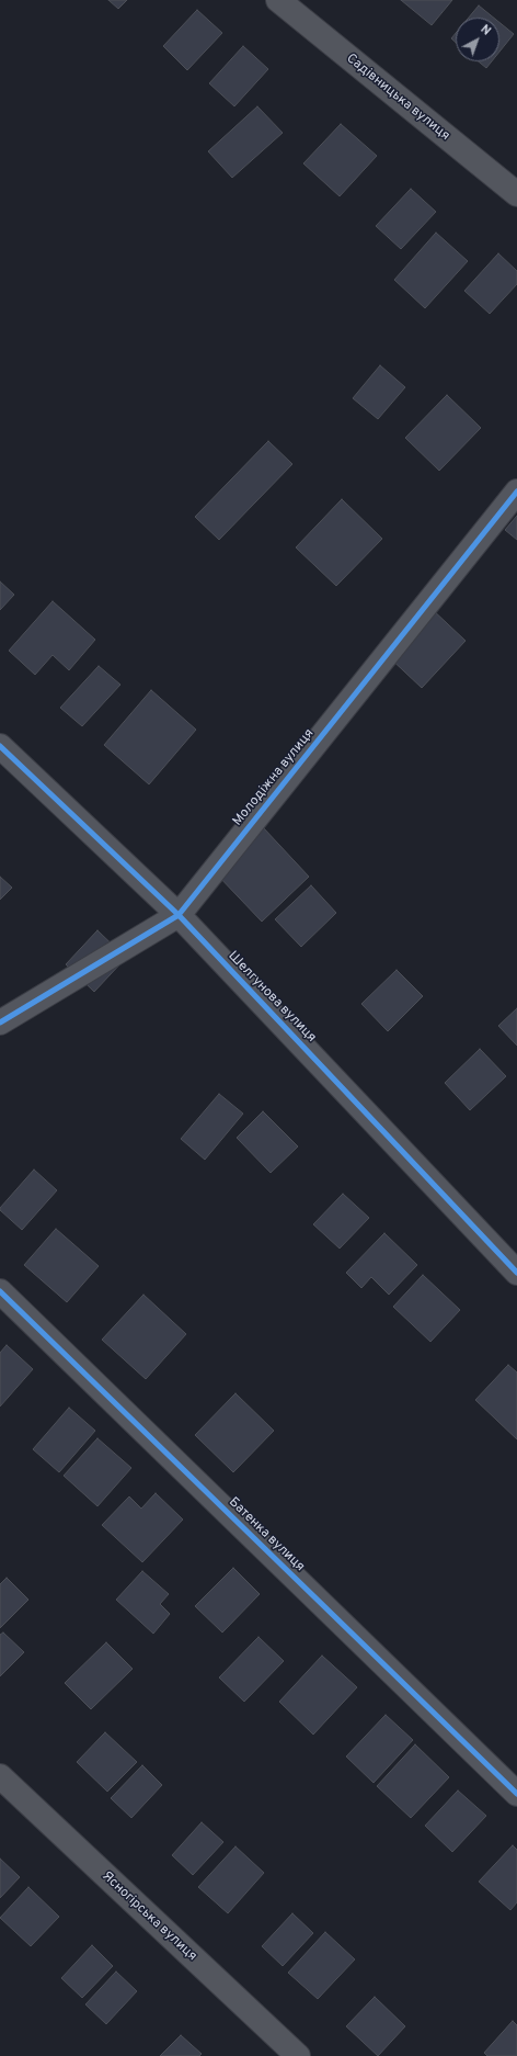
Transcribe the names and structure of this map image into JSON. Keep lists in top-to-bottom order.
{
  "streets": {
    "street": [
      "Садівницька вулиця",
      "Молодіжна вулиця",
      "Шелгунова вулиця",
      "Батенка вулиця",
      "Ясногірська вулиця"
    ]
  },
  "crossings": [
    ["Молодіжна вулиця", "Шелгунова вулиця"]
  ],
  "north": "top right"
}
